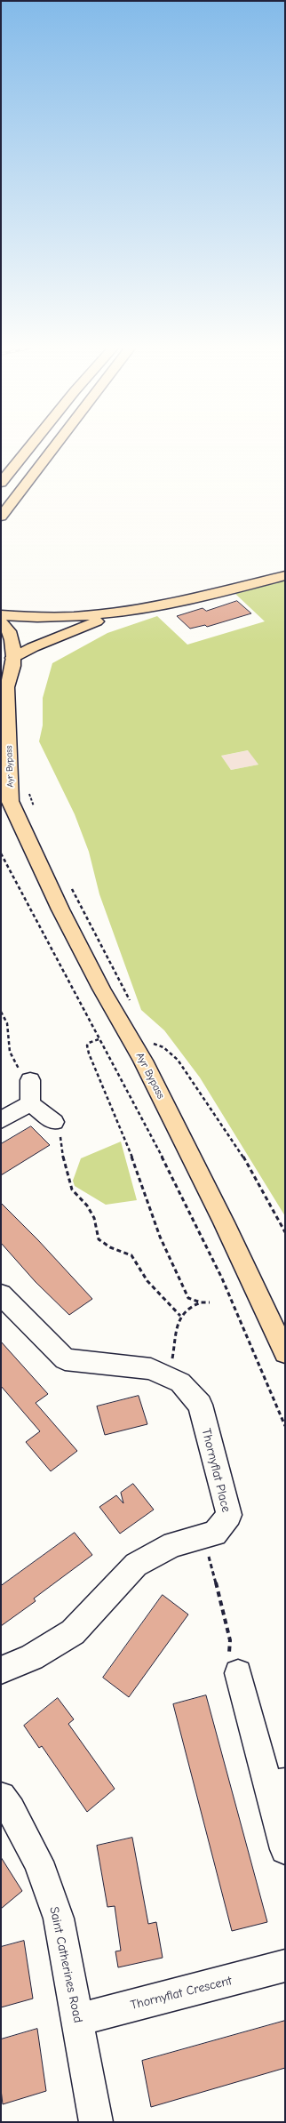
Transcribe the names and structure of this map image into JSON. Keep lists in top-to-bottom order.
{
  "streets": {
    "main road": ["Ayr Bypass"],
    "street": ["Thornyflat Place", "Saint Catherines Road", "Thornyflat Crescent"]
  },
  "crossings": [
    ["Saint Catherines Road", "Thornyflat Crescent"]
  ]
}
